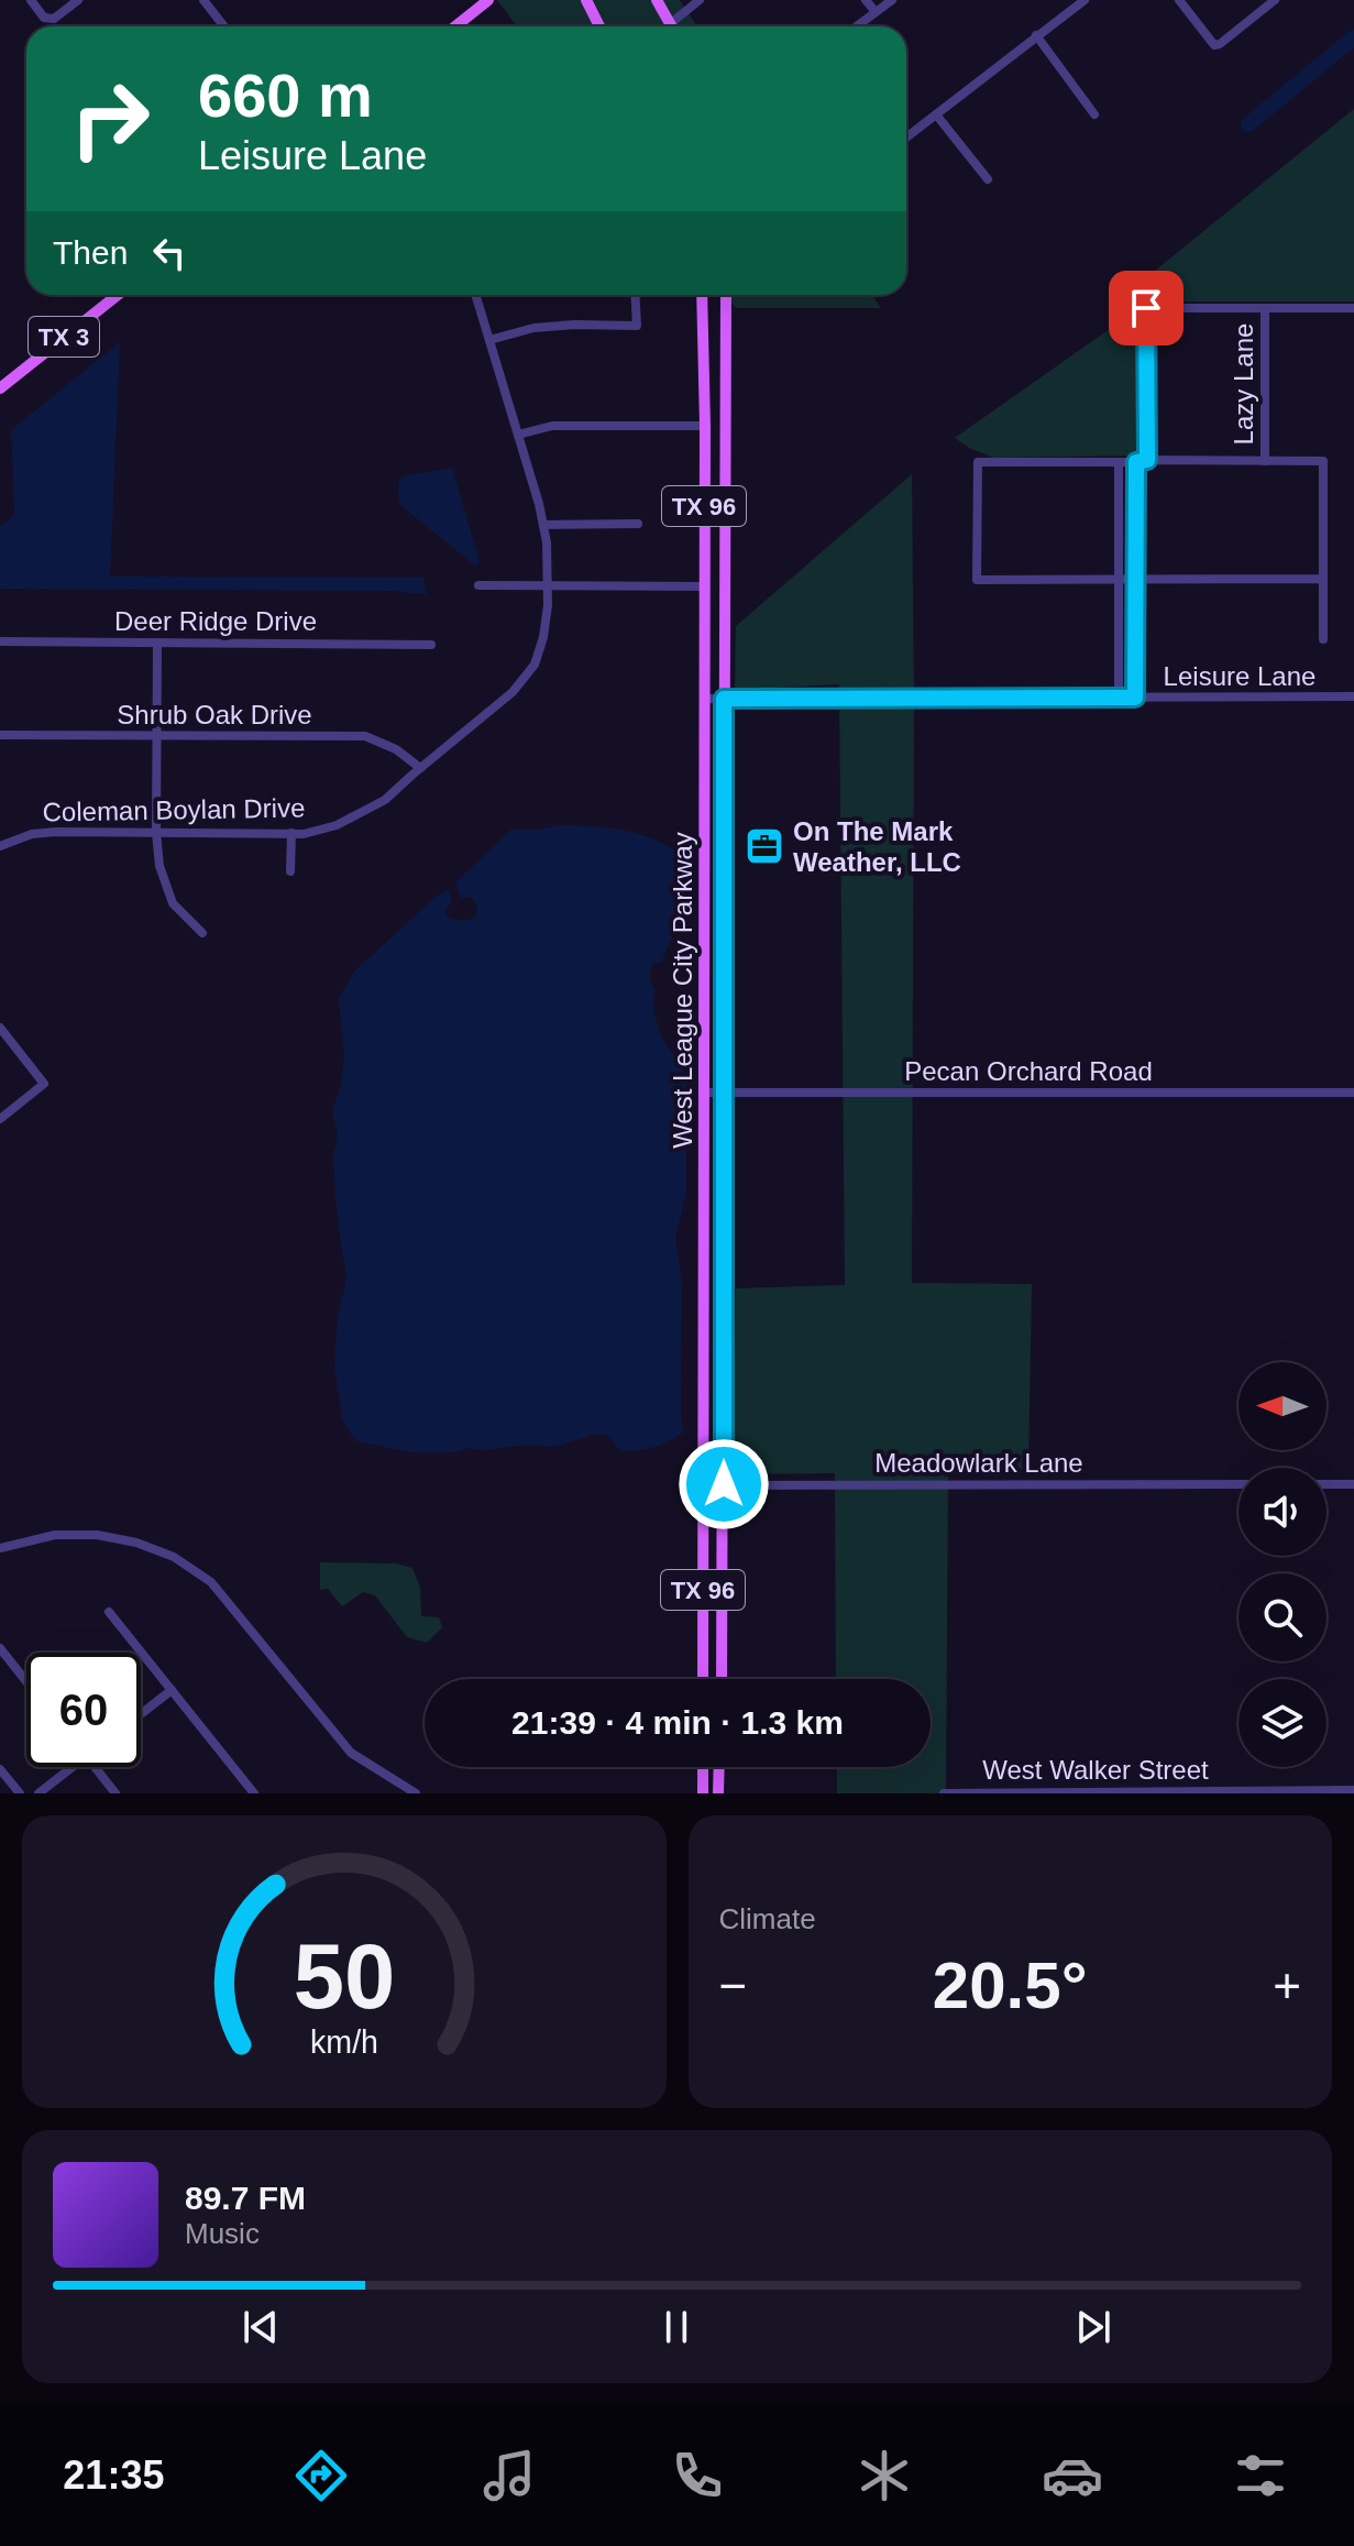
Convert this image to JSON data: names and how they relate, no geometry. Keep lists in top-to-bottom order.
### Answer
{
  "streets": {
    "main road": ["TX 3", "TX 96", "West League City Parkway"],
    "street": [
      "Lazy Lane",
      "Deer Ridge Drive",
      "Leisure Lane",
      "Shrub Oak Drive",
      "Coleman Boylan Drive",
      "Pecan Orchard Road",
      "Meadowlark Lane",
      "West Walker Street"
    ]
  },
  "crossings": [
    ["Leisure Lane", "West League City Parkway"],
    ["Shrub Oak Drive", "Coleman Boylan Drive"],
    ["West League City Parkway", "Pecan Orchard Road"],
    ["West League City Parkway", "Meadowlark Lane"]
  ],
  "places": {
    "office": ["On The Mark Weather, LLC"]
  },
  "north": "left",
  "page": {
    "turn": ["660 m", "Leisure Lane"],
    "then": "Then",
    "limit": "60",
    "trip": "21:39 · 4 min · 1.3 km",
    "tile": "Climate",
    "heat": ["−", "20.5°", "+"],
    "song": ["89.7 FM", "Music"],
    "tabs": "21:35",
    "gauge": ["50", "km/h"]
  }
}
